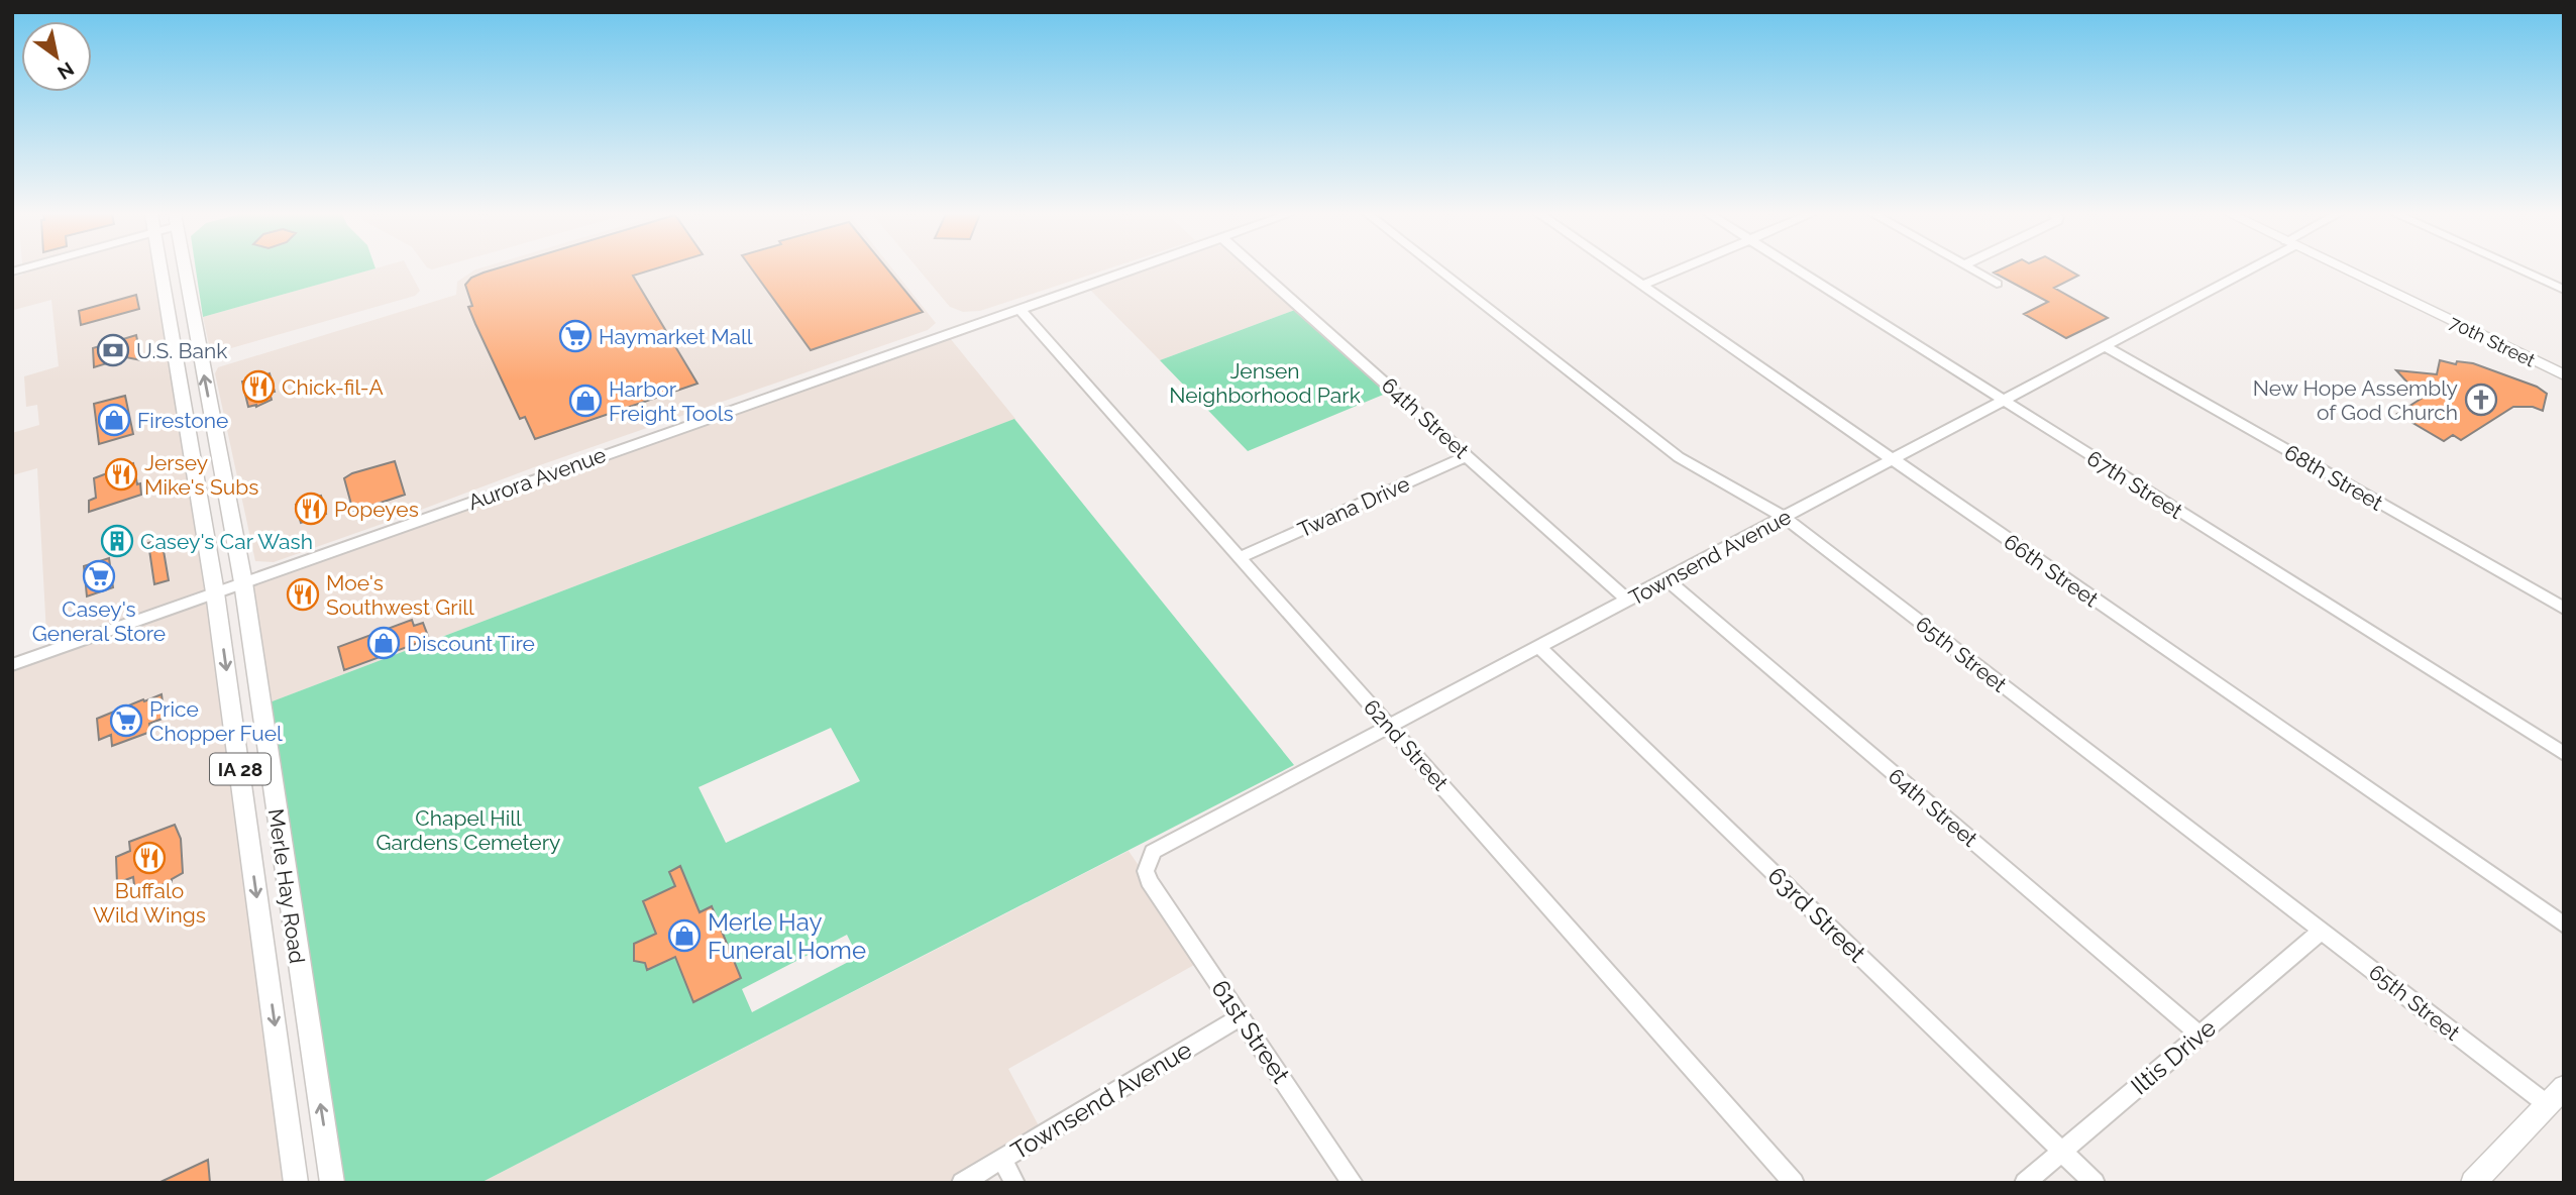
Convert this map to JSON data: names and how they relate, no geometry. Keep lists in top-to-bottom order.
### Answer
{
  "streets": {
    "main road": ["70th Street", "IA 28", "Merle Hay Road"],
    "street": [
      "64th Street",
      "68th Street",
      "Aurora Avenue",
      "67th Street",
      "Twana Drive",
      "Townsend Avenue",
      "66th Street",
      "65th Street",
      "62nd Street",
      "63rd Street",
      "61st Street",
      "Iltis Drive"
    ]
  },
  "crossings": [
    ["64th Street", "Twana Drive"],
    ["64th Street", "Townsend Avenue"],
    ["64th Street", "Iltis Drive"],
    ["68th Street", "Townsend Avenue"],
    ["Aurora Avenue", "62nd Street"],
    ["Aurora Avenue", "Merle Hay Road"],
    ["67th Street", "Townsend Avenue"],
    ["Twana Drive", "62nd Street"],
    ["Townsend Avenue", "66th Street"],
    ["Townsend Avenue", "65th Street"],
    ["Townsend Avenue", "62nd Street"],
    ["Townsend Avenue", "63rd Street"],
    ["Townsend Avenue", "61st Street"],
    ["65th Street", "Iltis Drive"],
    ["63rd Street", "Iltis Drive"]
  ],
  "parks": ["Jensen Neighborhood Park", "Chapel Hill Gardens Cemetery"],
  "places": {
    "supermarket": ["Haymarket Mall", "Casey's General Store", "Price Chopper Fuel"],
    "bank": ["U.S. Bank"],
    "restaurant": [
      "Chick-fil-A",
      "Jersey Mike's Subs",
      "Popeyes",
      "Moe's Southwest Grill",
      "Buffalo Wild Wings"
    ],
    "church": ["New Hope Assembly of God Church"],
    "shop": [
      "Harbor Freight Tools",
      "Firestone",
      "Discount Tire",
      "Merle Hay Funeral Home"
    ],
    "building": ["Casey's Car Wash"]
  },
  "north": "bottom right"
}
